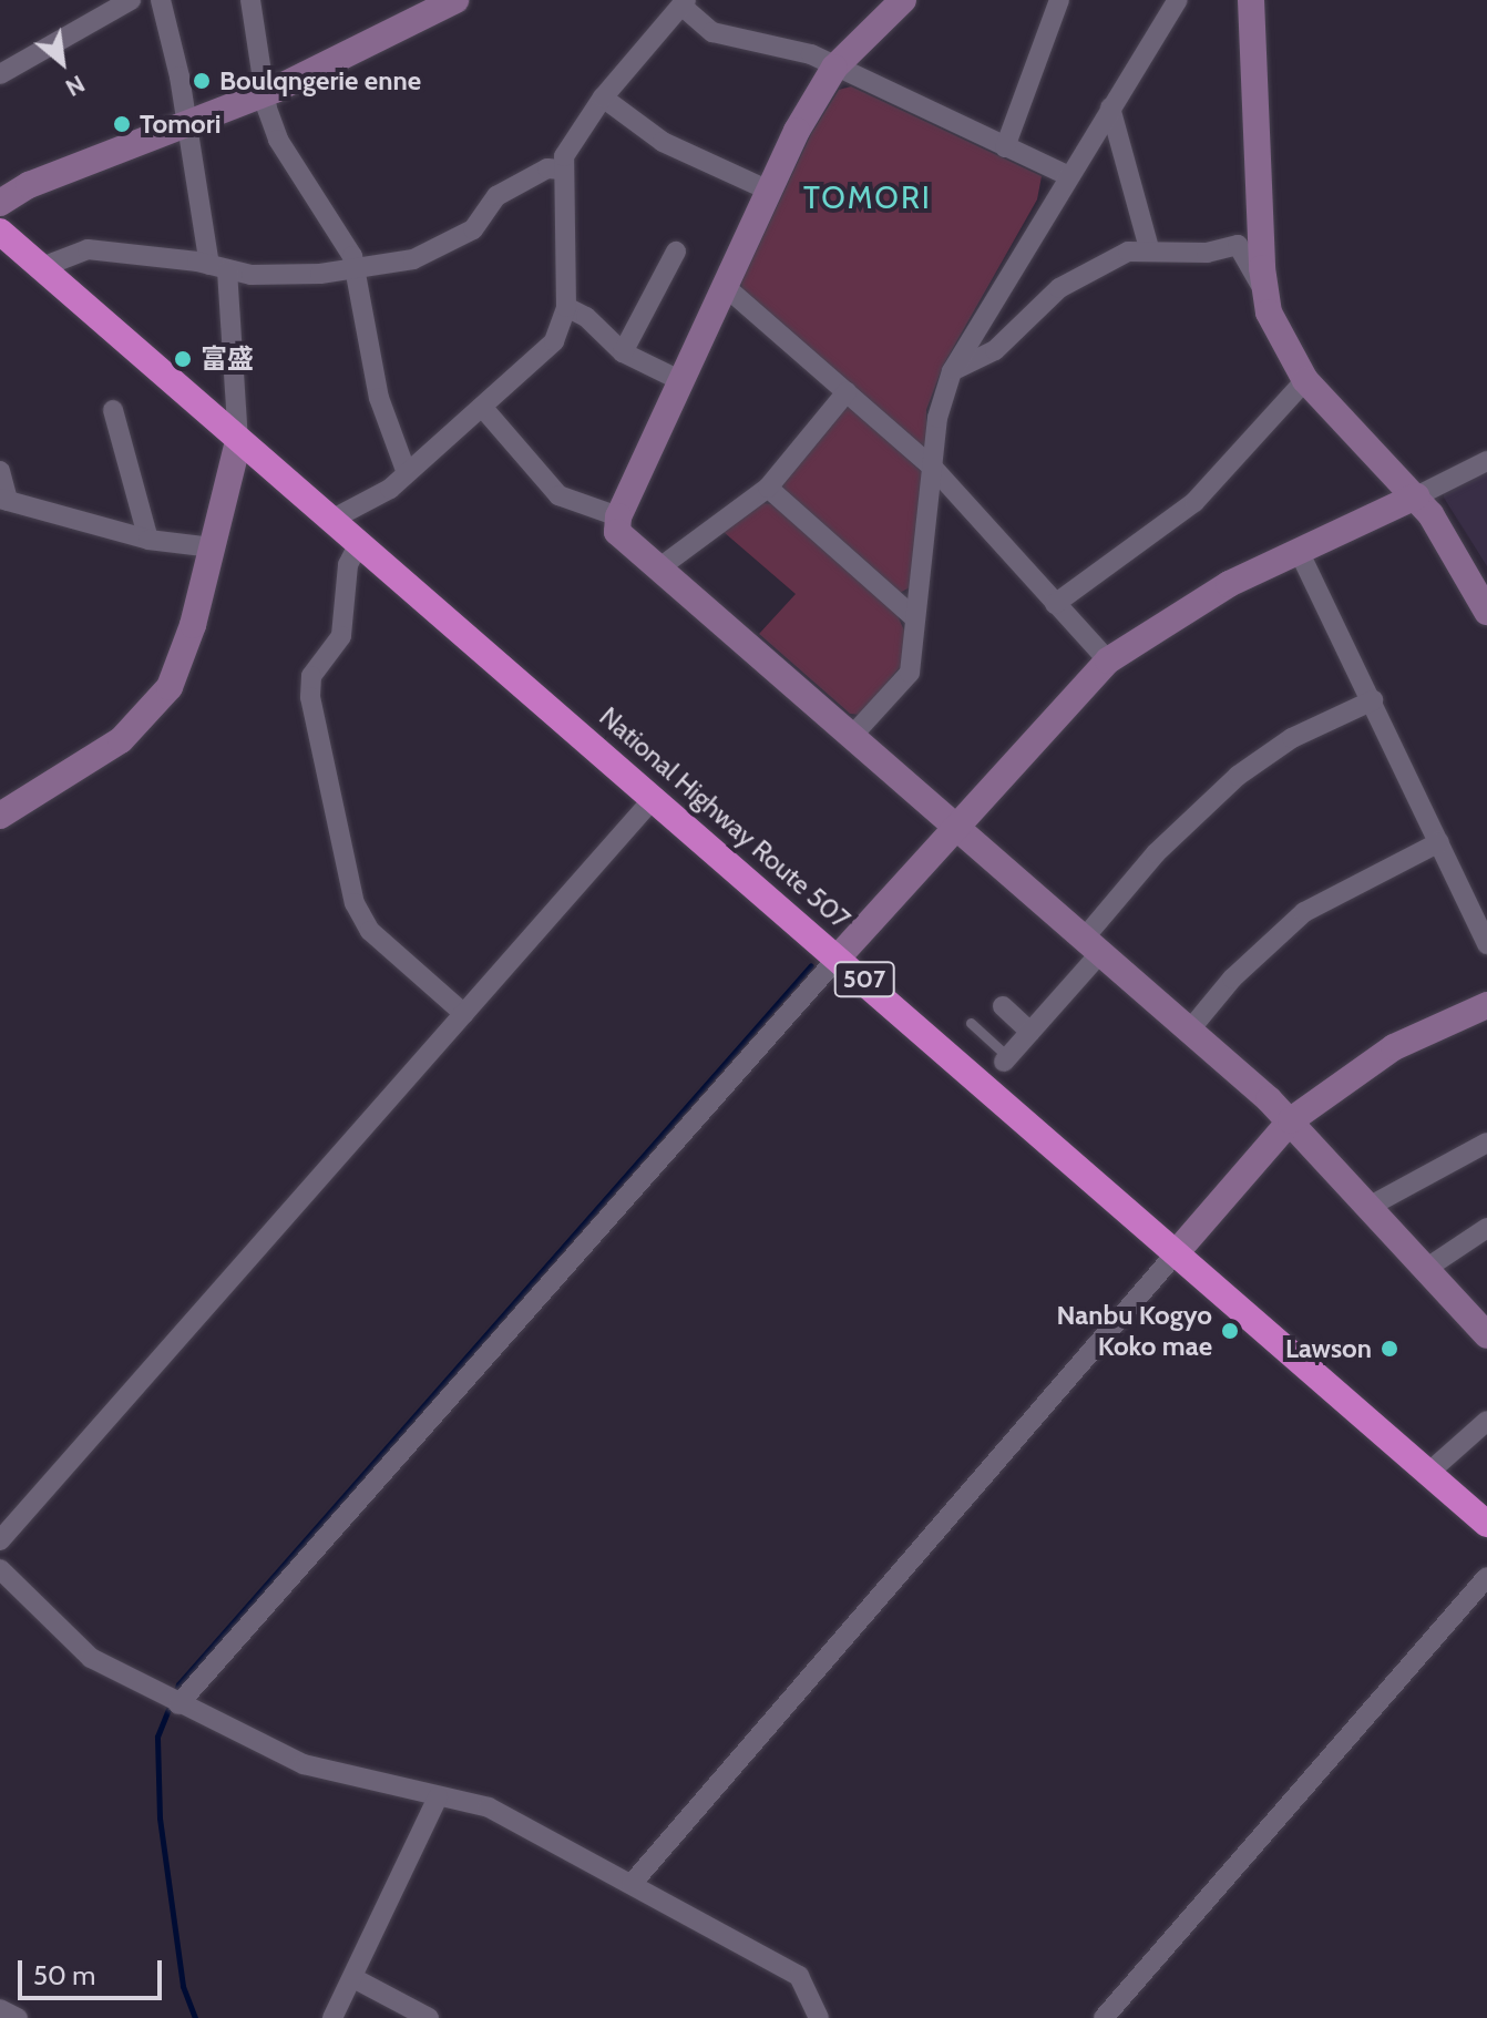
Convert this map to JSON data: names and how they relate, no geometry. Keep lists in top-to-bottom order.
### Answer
{
  "streets": {
    "highway": ["National Highway Route 507", "507"]
  },
  "districts": ["TOMORI"],
  "places": [
    "Boulqngerie enne",
    "Tomori",
    "富盛",
    "Nanbu Kogyo Koko mae",
    "Lawson"
  ],
  "scale_bar": "50 m",
  "north": "bottom right"
}
